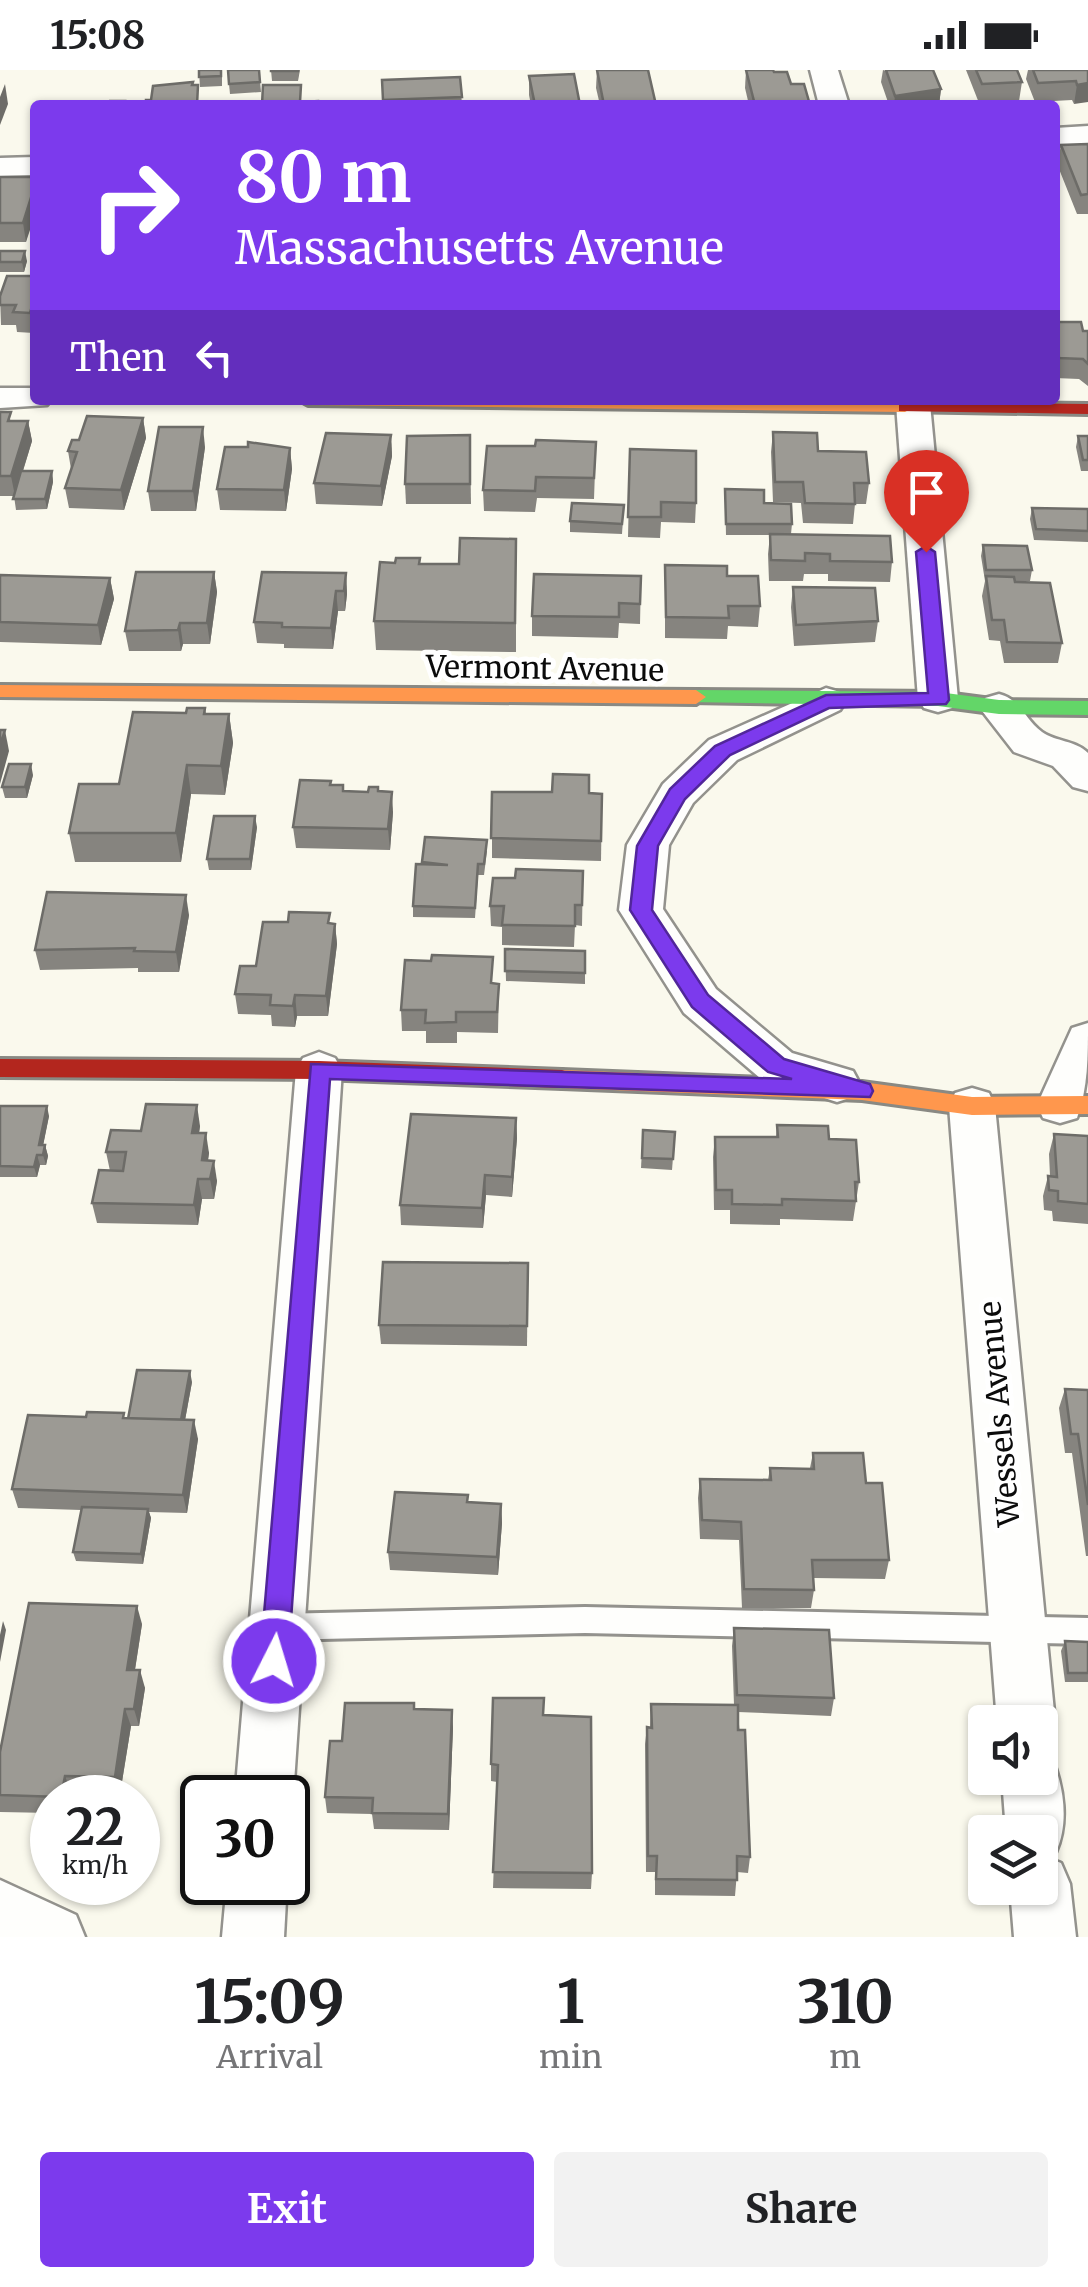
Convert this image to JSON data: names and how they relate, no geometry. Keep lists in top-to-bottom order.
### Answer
{
  "streets": {
    "street": ["Vermont Avenue", "Wessels Avenue"]
  },
  "page": {
    "status": "15:08",
    "turn": ["80 m", "Massachusetts Avenue"],
    "then": "Then",
    "speed": "22 km/h",
    "limit": "30",
    "eta": [
      "15:09",
      "Arrival",
      "1",
      "min",
      "310",
      "m"
    ],
    "buttons": ["Exit", "Share"]
  }
}
